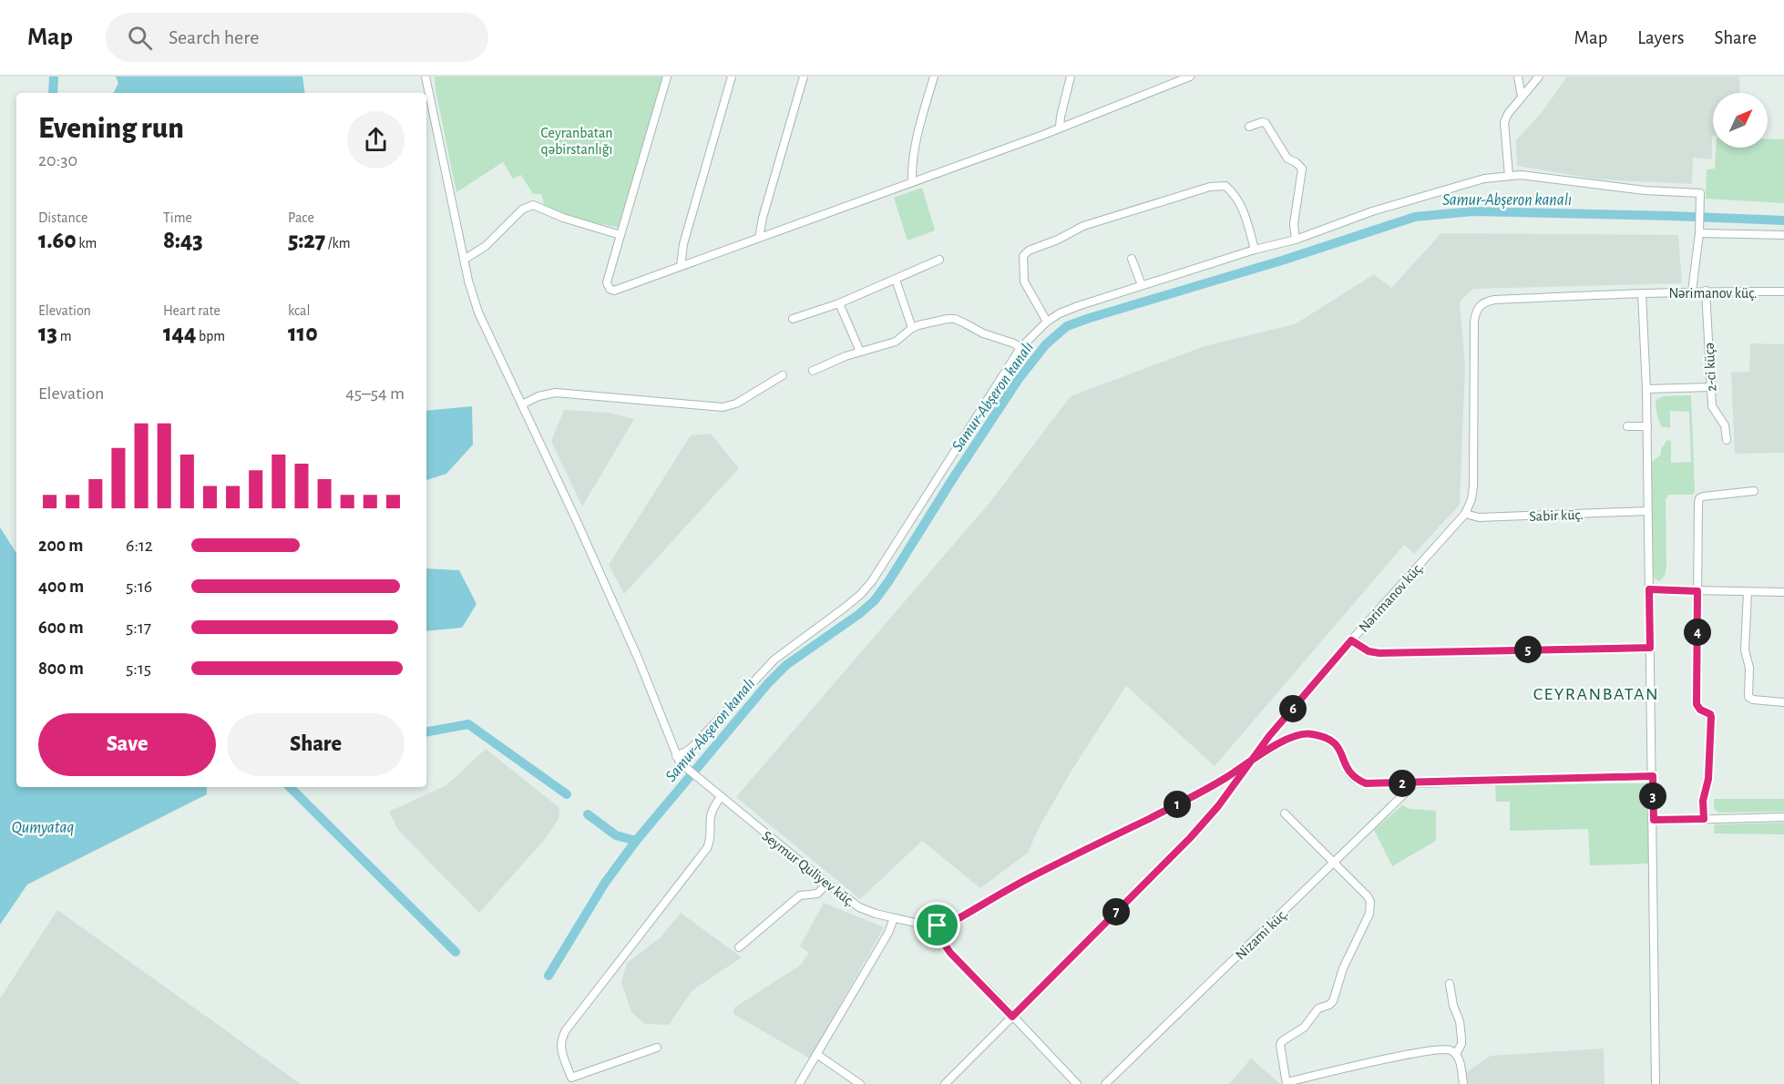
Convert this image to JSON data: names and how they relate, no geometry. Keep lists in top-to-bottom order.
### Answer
{
  "streets": {
    "street": [
      "Nərimanov küç.",
      "2-ci küçə",
      "Sabir küç.",
      "Seymur Quliyev küç.",
      "Nizami küç."
    ]
  },
  "crossings": [
    ["Nərimanov küç.", "2-ci küçə"],
    ["Nərimanov küç.", "Sabir küç."]
  ],
  "districts": ["CEYRANBATAN"],
  "water": ["Samur-Abşeron kanalı", "Qumyataq"],
  "parks": ["Ceyranbatan qəbirstanlığı"],
  "north": "top right",
  "page": {
    "header": "Map",
    "search": "Search here",
    "nav": ["Map", "Layers", "Share"],
    "heading": ["Evening run", "20:30"],
    "stats": [
      ["Distance", "1.60 km"],
      ["Time", "8:43"],
      ["Pace", "5:27 /km"],
      ["Elevation", "13 m"],
      ["Heart rate", "144 bpm"],
      ["kcal", "110"]
    ],
    "chart": ["Elevation", "45–54 m"],
    "list": [
      {
        "name": "200 m",
        "note": "6:12"
      },
      {
        "name": "400 m",
        "note": "5:16"
      },
      {
        "name": "600 m",
        "note": "5:17"
      },
      {
        "name": "800 m",
        "note": "5:15"
      }
    ],
    "pins": [
      "4",
      "5",
      "6",
      "2",
      "3",
      "1",
      "7"
    ],
    "buttons": ["Save", "Share"]
  }
}
